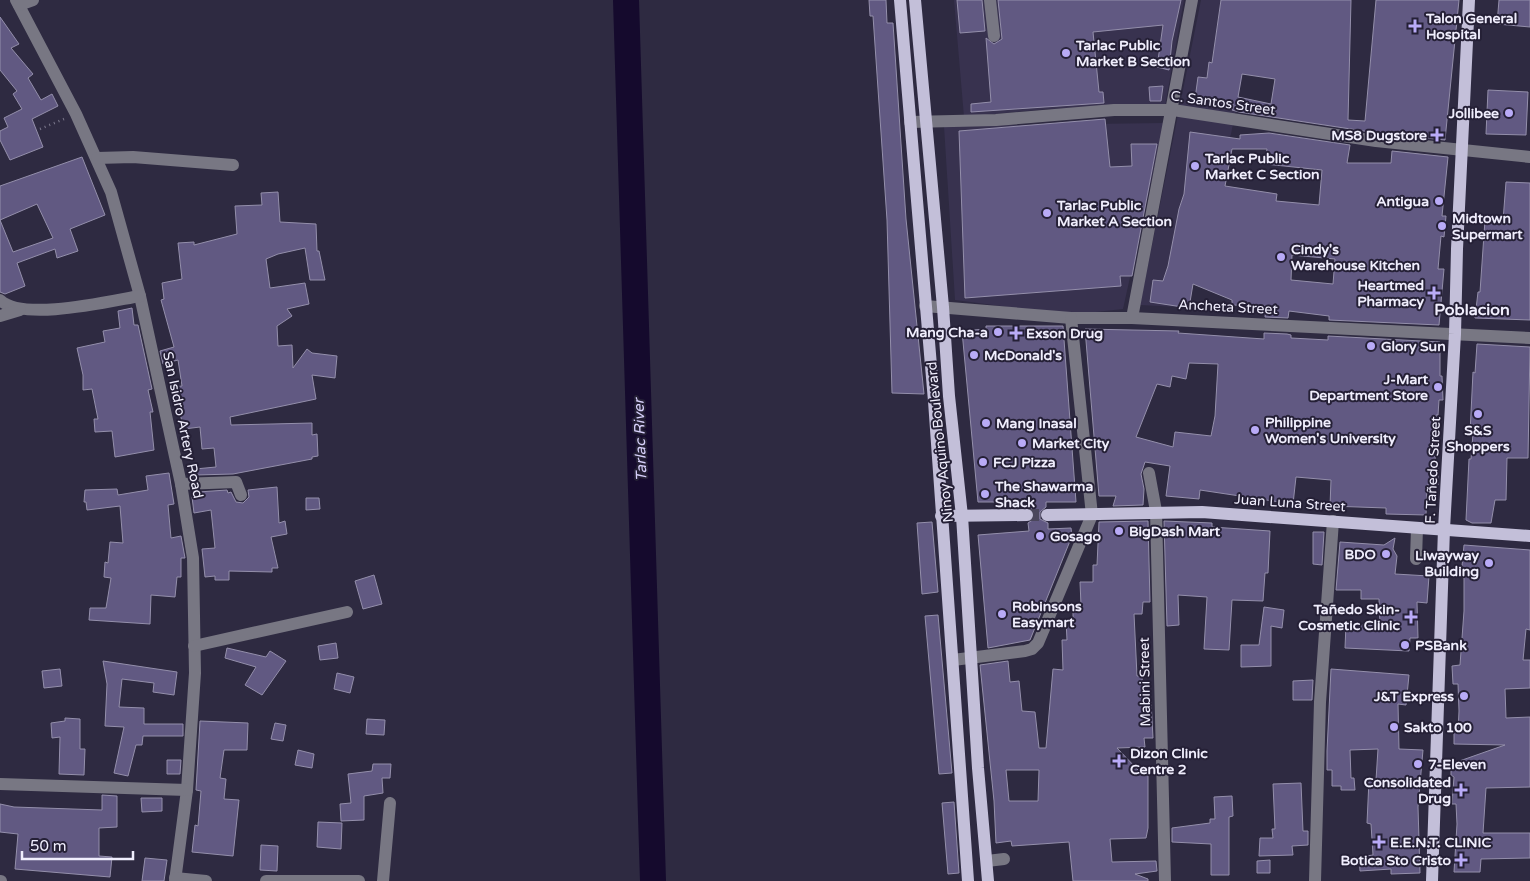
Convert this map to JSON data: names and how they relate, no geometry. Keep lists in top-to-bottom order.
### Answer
{
  "streets": {
    "main road": ["Ninoy Aquino Boulevard", "F. Tañedo Street", "Juan Luna Street"],
    "street": [
      "C. Santos Street",
      "Ancheta Street",
      "San Isidro Artery Road",
      "Mabini Street"
    ]
  },
  "crossings": [
    ["C. Santos Street", "Ninoy Aquino Boulevard"],
    ["C. Santos Street", "F. Tañedo Street"],
    ["Ancheta Street", "Ninoy Aquino Boulevard"],
    ["Ancheta Street", "F. Tañedo Street"],
    ["F. Tañedo Street", "Juan Luna Street"],
    ["Juan Luna Street", "Mabini Street"]
  ],
  "districts": ["Poblacion"],
  "water": ["Tarlac River"],
  "places": {
    "health": [
      "Talon General Hospital",
      "MS8 Dugstore",
      "Heartmed Pharmacy",
      "Exson Drug",
      "Tañedo Skin- Cosmetic Clinic",
      "Dizon Clinic Centre 2",
      "Consolidated Drug",
      "E.E.N.T. CLINIC",
      "Botica Sto Cristo"
    ],
    "other": [
      "Tarlac Public Market B Section",
      "Jollibee",
      "Tarlac Public Market C Section",
      "Antigua",
      "Tarlac Public Market A Section",
      "Midtown Supermart",
      "Cindy's Warehouse Kitchen",
      "Mang Cha-a",
      "Glory Sun",
      "McDonald's",
      "J-Mart Department Store",
      "S&S Shoppers",
      "Mang Inasal",
      "Philippine Women's University",
      "Market City",
      "FCJ Pizza",
      "The Shawarma Shack",
      "BigDash Mart",
      "Gosago",
      "BDO",
      "Liwayway Building",
      "Robinsons Easymart",
      "PSBank",
      "J&T Express",
      "Sakto 100",
      "7-Eleven"
    ]
  },
  "scale_bar": "50 m"
}
